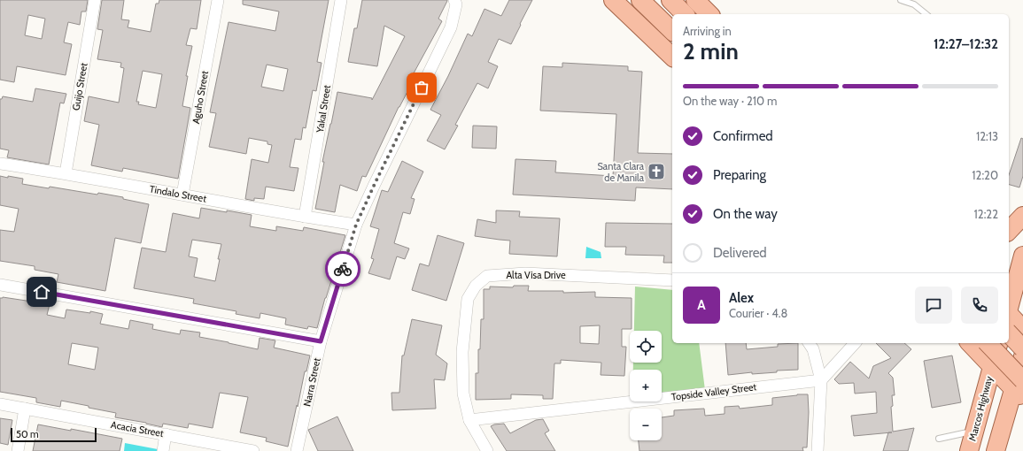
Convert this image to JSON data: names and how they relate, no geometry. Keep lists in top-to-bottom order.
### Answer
{
  "streets": {
    "main road": ["Marcos Highway"],
    "street": [
      "Guijo Street",
      "Aguho Street",
      "Yakal Street",
      "Tindalo Street",
      "Alta Visa Drive",
      "Narra Street",
      "Topside Valley Street",
      "Acacia Street"
    ]
  },
  "crossings": [
    ["Guijo Street", "Tindalo Street"],
    ["Aguho Street", "Tindalo Street"],
    ["Yakal Street", "Tindalo Street"],
    ["Tindalo Street", "Narra Street"],
    ["Alta Visa Drive", "Topside Valley Street"]
  ],
  "places": {
    "church": ["Santa Clara de Manila"]
  },
  "scale_bar": "50 m",
  "page": {
    "heading": ["2 min", "Arriving in", "12:27–12:32"],
    "panel": ["Alex", "Courier · 4.8"],
    "bar": "On the way · 210 m",
    "list": [
      ["Confirmed", "12:13"],
      ["Preparing", "12:20"],
      ["On the way", "12:22"],
      "Delivered"
    ],
    "round": "A",
    "map_buttons": ["+", "−"],
    "scale": "50 m"
  }
}
